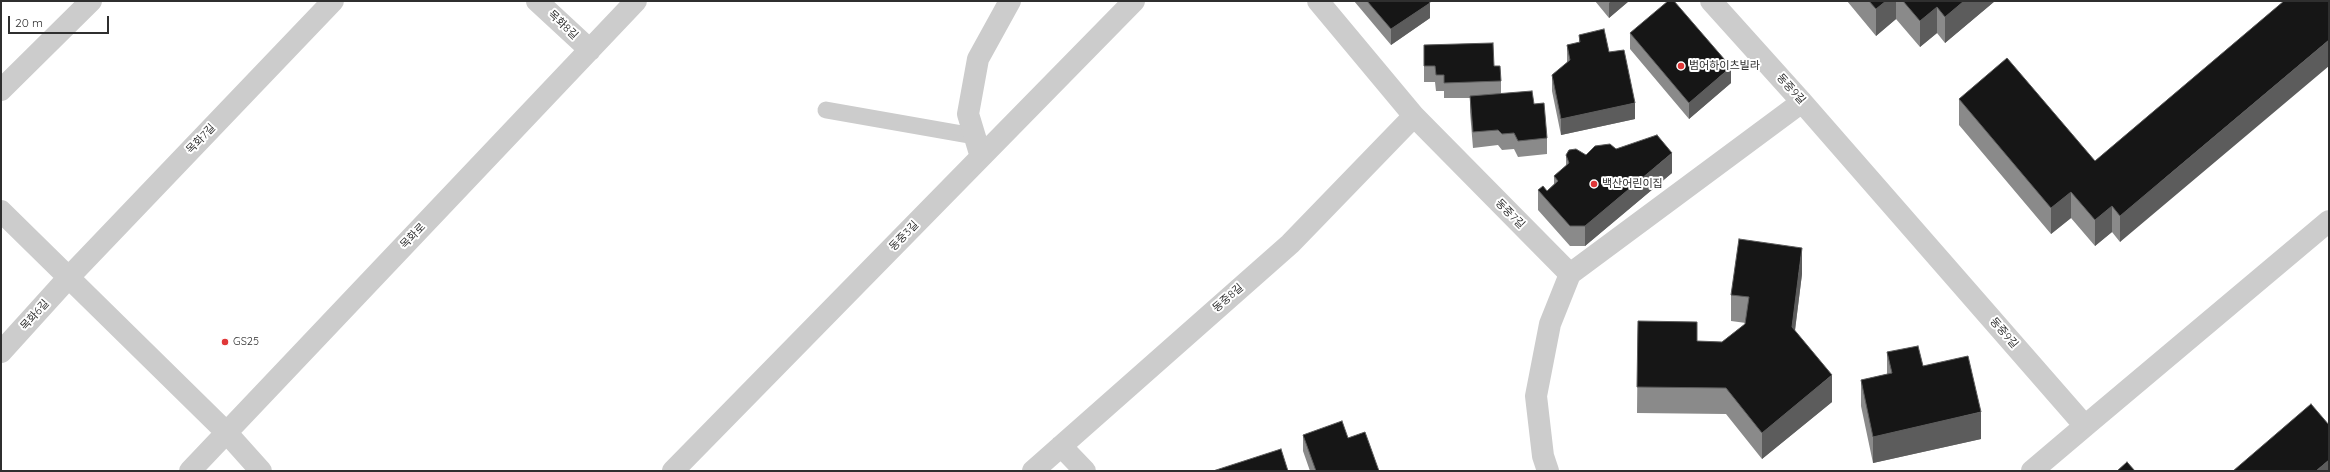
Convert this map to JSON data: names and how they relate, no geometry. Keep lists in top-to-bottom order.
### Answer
{
  "streets": {
    "street": [
      "목화8길",
      "동중9길",
      "목화7길",
      "동중7길",
      "목화로",
      "동중3길",
      "동중8길",
      "목화6길"
    ]
  },
  "crossings": [
    ["목화8길", "목화로"],
    ["목화7길", "목화6길"],
    ["동중7길", "동중8길"]
  ],
  "places": ["범어하이츠빌라", "백산어린이집", "GS25"],
  "scale_bar": "20 m"
}
